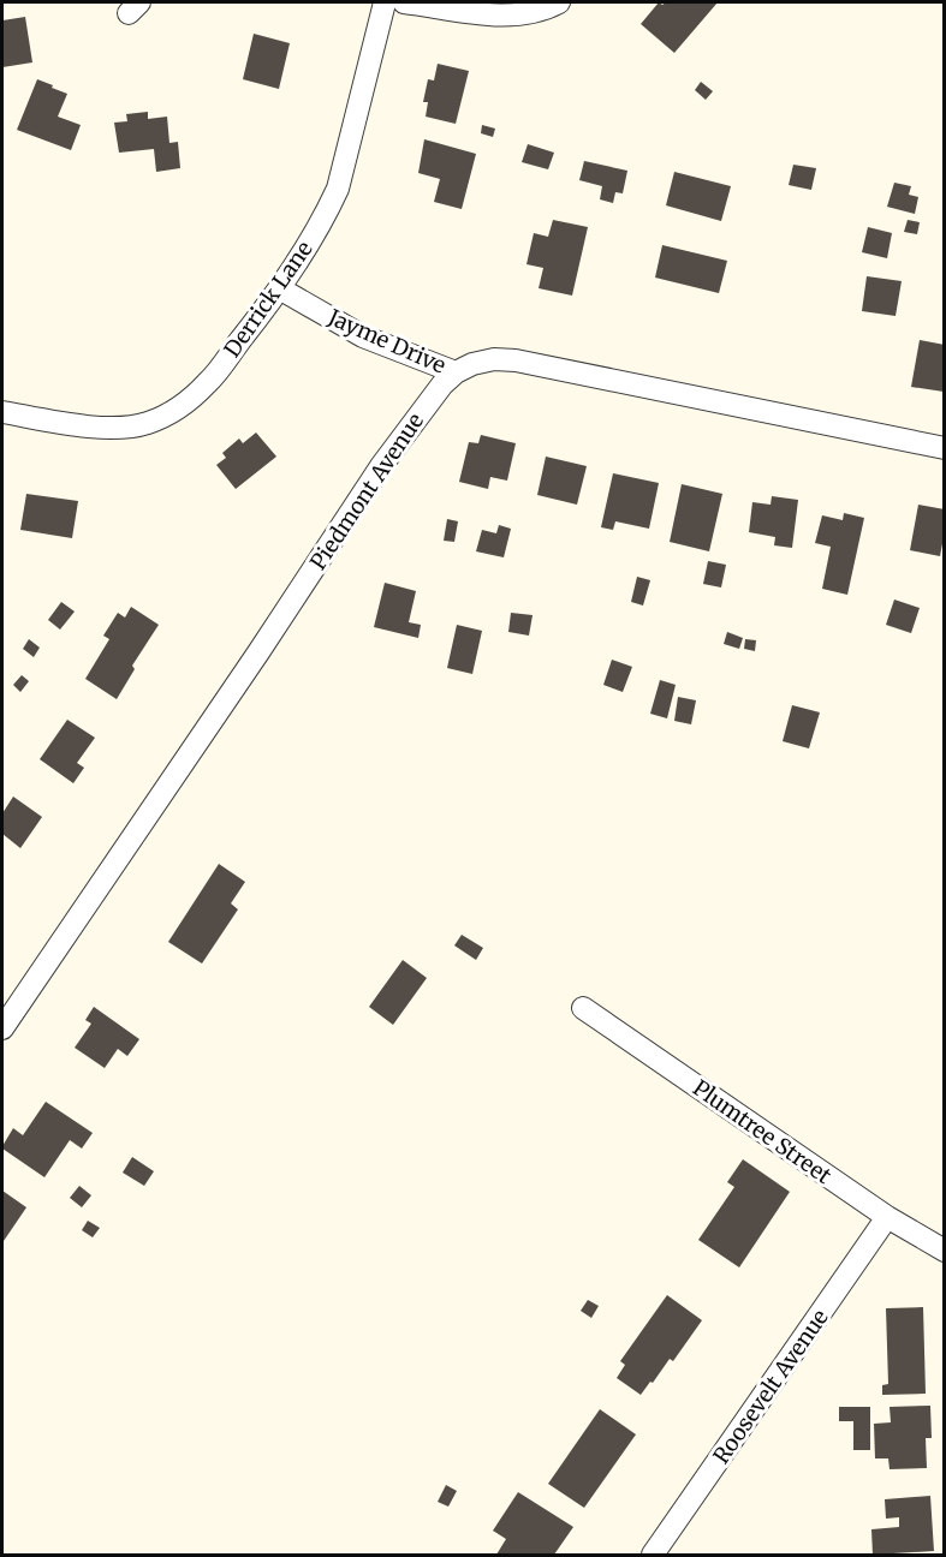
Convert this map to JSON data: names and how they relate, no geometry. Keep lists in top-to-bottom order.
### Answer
{
  "streets": {
    "street": [
      "Derrick Lane",
      "Jayme Drive",
      "Piedmont Avenue",
      "Plumtree Street",
      "Roosevelt Avenue"
    ]
  },
  "crossings": [
    ["Derrick Lane", "Jayme Drive"],
    ["Jayme Drive", "Piedmont Avenue"],
    ["Plumtree Street", "Roosevelt Avenue"]
  ]
}
